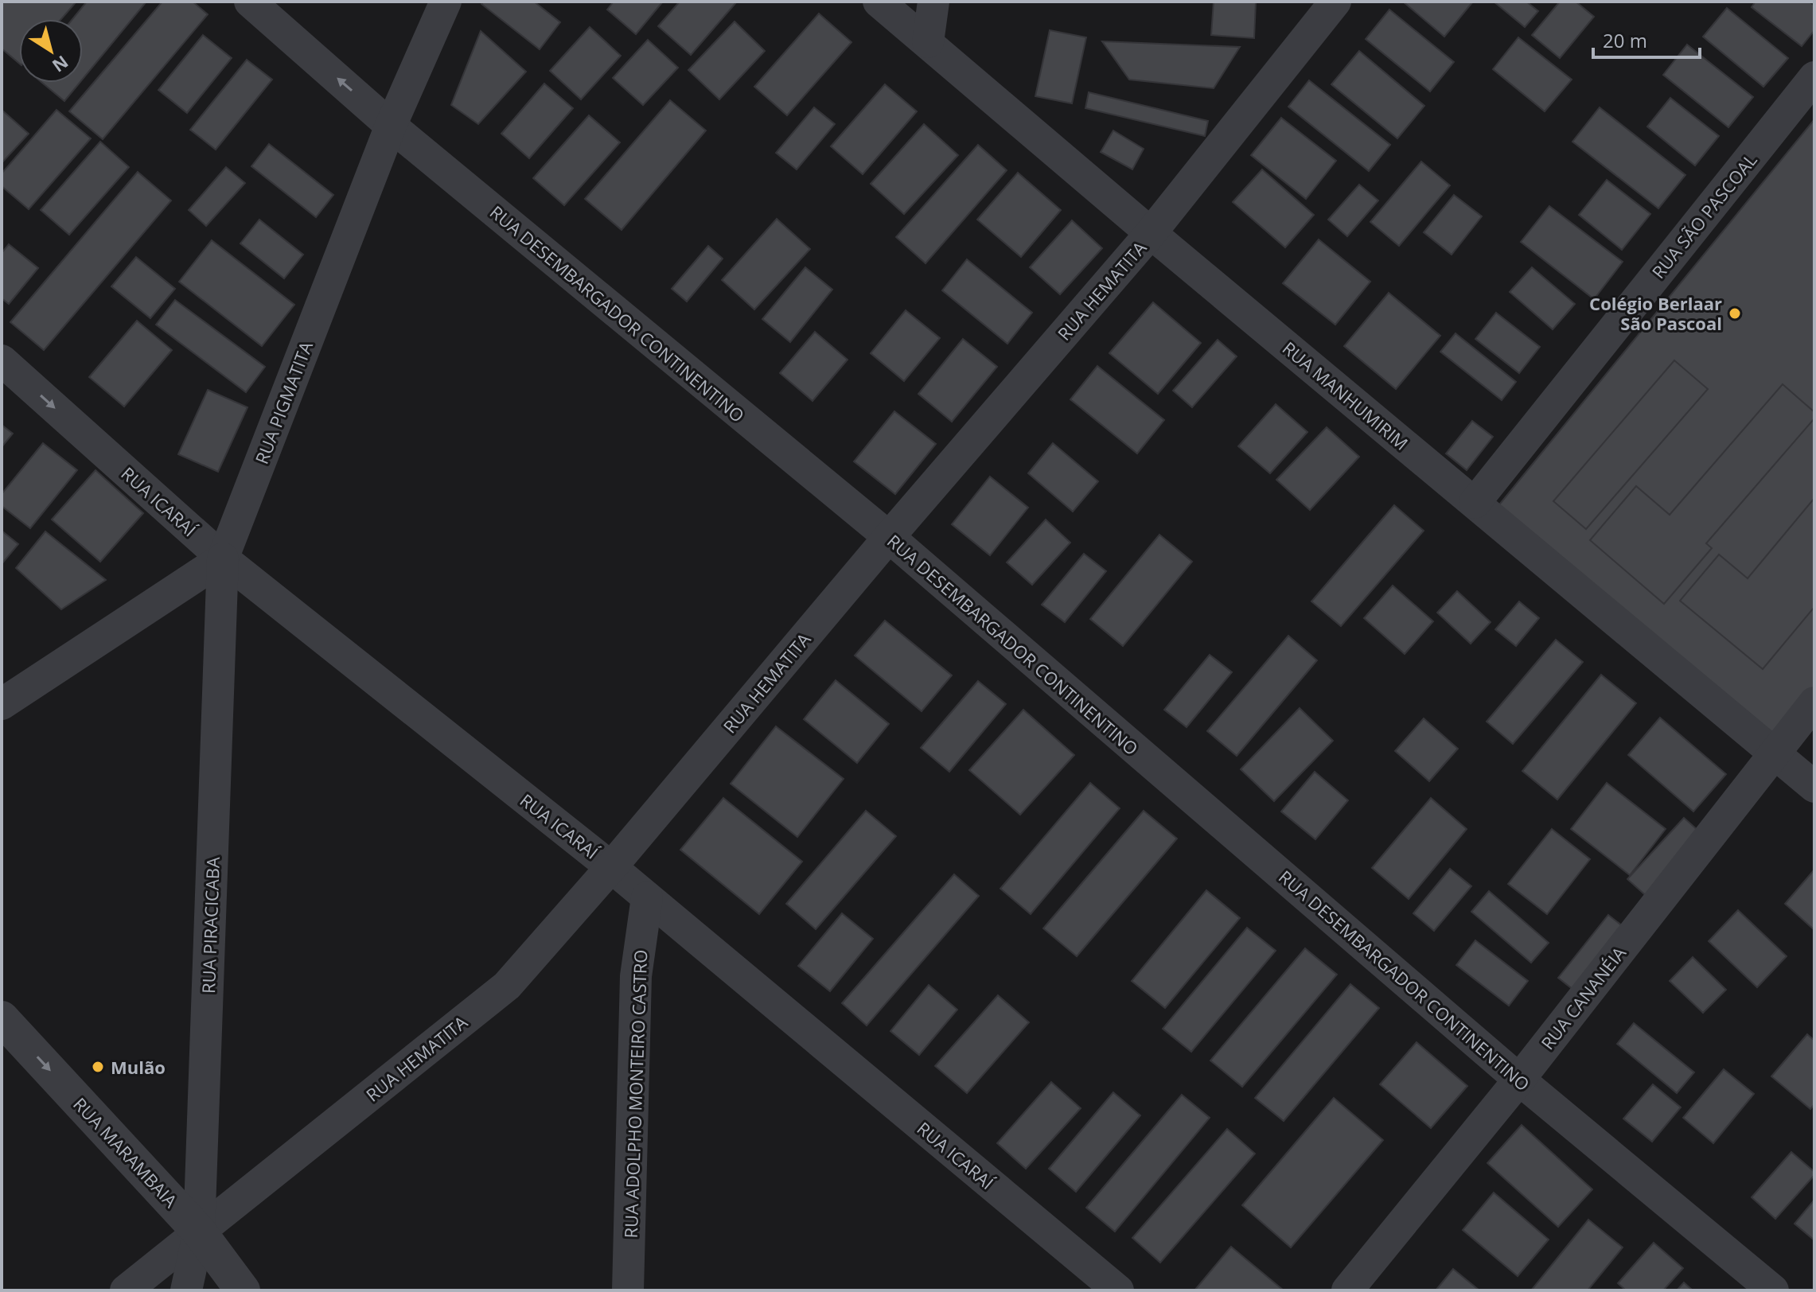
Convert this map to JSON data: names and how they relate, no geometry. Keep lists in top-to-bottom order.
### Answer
{
  "streets": {
    "street": [
      "RUA SÃO PASCOAL",
      "RUA HEMATITA",
      "RUA DESEMBARGADOR CONTINENTINO",
      "RUA MANHUMIRIM",
      "RUA PIGMATITA",
      "RUA ICARAÍ",
      "RUA PIRACICABA",
      "RUA CANANÉIA",
      "RUA ADOLPHO MONTEIRO CASTRO",
      "RUA MARAMBAIA"
    ]
  },
  "crossings": [
    ["RUA SÃO PASCOAL", "RUA MANHUMIRIM"],
    ["RUA HEMATITA", "RUA DESEMBARGADOR CONTINENTINO"],
    ["RUA HEMATITA", "RUA MANHUMIRIM"],
    ["RUA HEMATITA", "RUA ICARAÍ"],
    ["RUA HEMATITA", "RUA PIRACICABA"],
    ["RUA HEMATITA", "RUA MARAMBAIA"],
    ["RUA DESEMBARGADOR CONTINENTINO", "RUA PIGMATITA"],
    ["RUA DESEMBARGADOR CONTINENTINO", "RUA CANANÉIA"],
    ["RUA MANHUMIRIM", "RUA CANANÉIA"],
    ["RUA PIGMATITA", "RUA ICARAÍ"],
    ["RUA PIGMATITA", "RUA PIRACICABA"],
    ["RUA ICARAÍ", "RUA PIRACICABA"],
    ["RUA ICARAÍ", "RUA ADOLPHO MONTEIRO CASTRO"],
    ["RUA PIRACICABA", "RUA MARAMBAIA"]
  ],
  "one_way": ["RUA MARAMBAIA"],
  "places": ["Colégio Berlaar São Pascoal", "Mulão"],
  "scale_bar": "20 m",
  "north": "bottom right"
}
